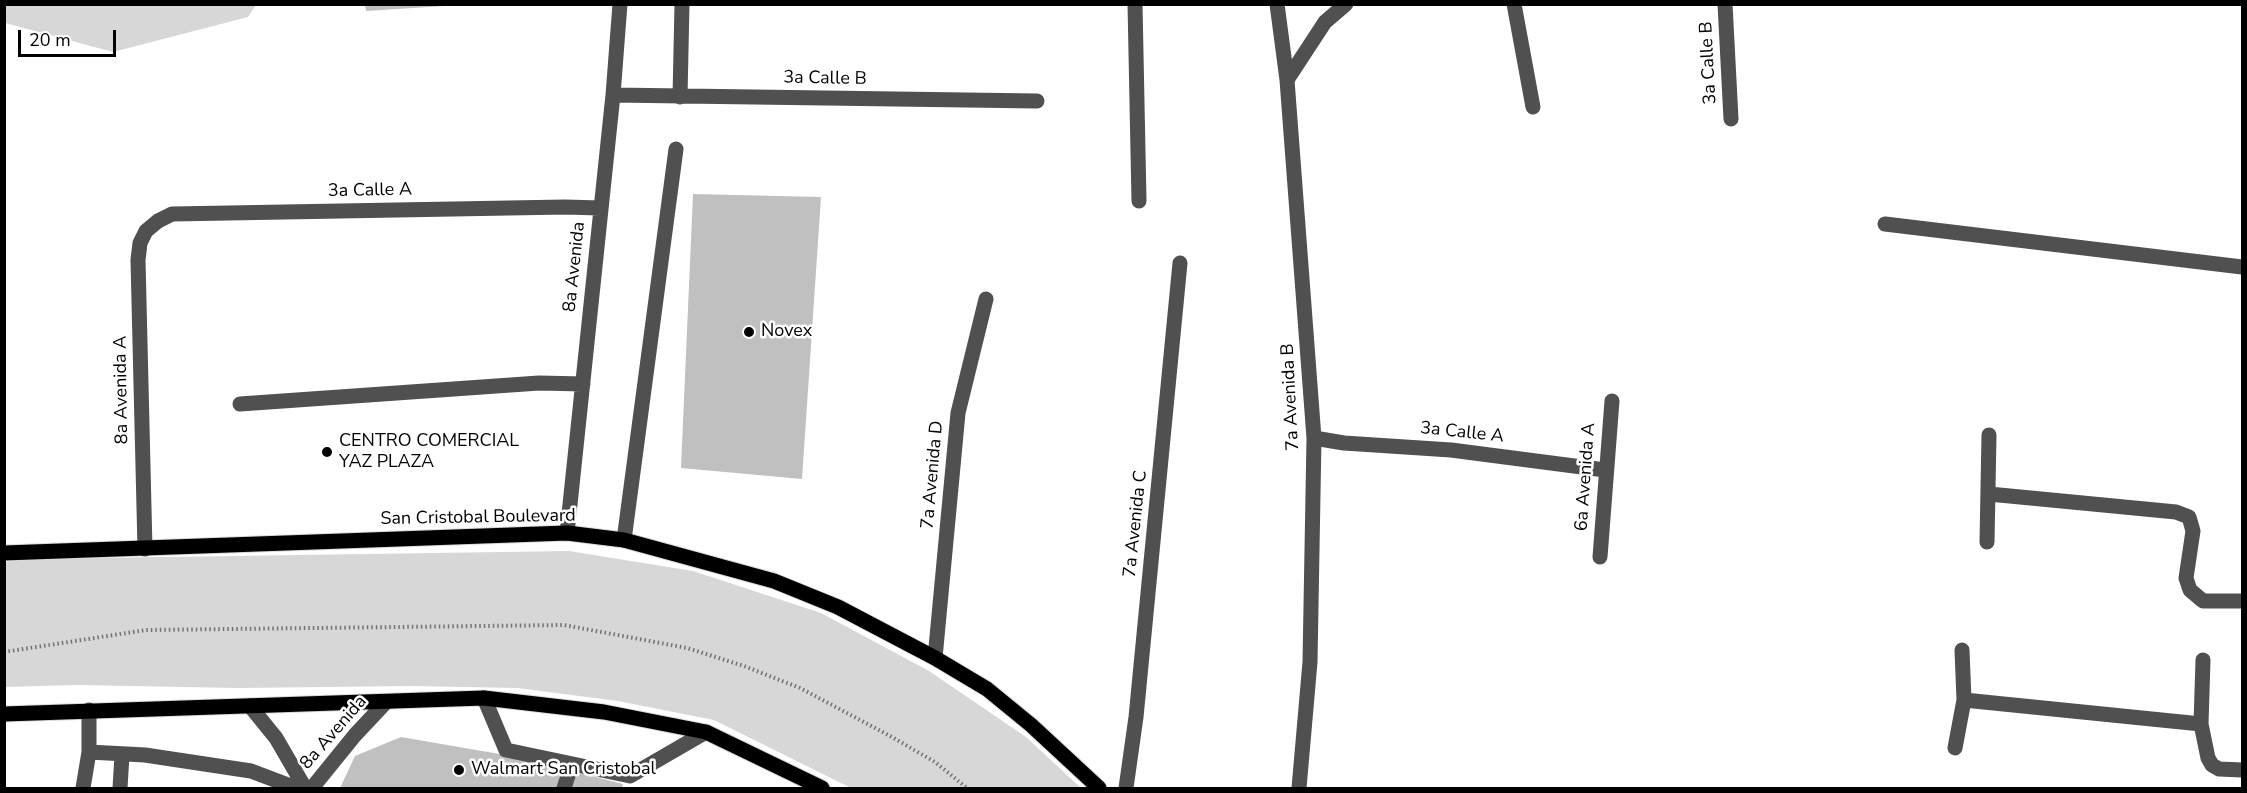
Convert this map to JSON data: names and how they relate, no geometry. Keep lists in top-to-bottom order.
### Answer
{
  "streets": {
    "main road": ["San Cristobal Boulevard"],
    "street": [
      "3a Calle B",
      "3a Calle A",
      "8a Avenida",
      "8a Avenida A",
      "7a Avenida B",
      "7a Avenida D",
      "6a Avenida A",
      "7a Avenida C"
    ]
  },
  "crossings": [
    ["3a Calle B", "8a Avenida"],
    ["3a Calle A", "8a Avenida"],
    ["3a Calle A", "8a Avenida A"],
    ["3a Calle A", "7a Avenida B"],
    ["3a Calle A", "6a Avenida A"],
    ["8a Avenida", "San Cristobal Boulevard"],
    ["8a Avenida A", "San Cristobal Boulevard"],
    ["7a Avenida D", "San Cristobal Boulevard"]
  ],
  "places": ["Novex", "CENTRO COMERCIAL YAZ PLAZA", "Walmart San Cristobal"],
  "scale_bar": "20 m"
}
